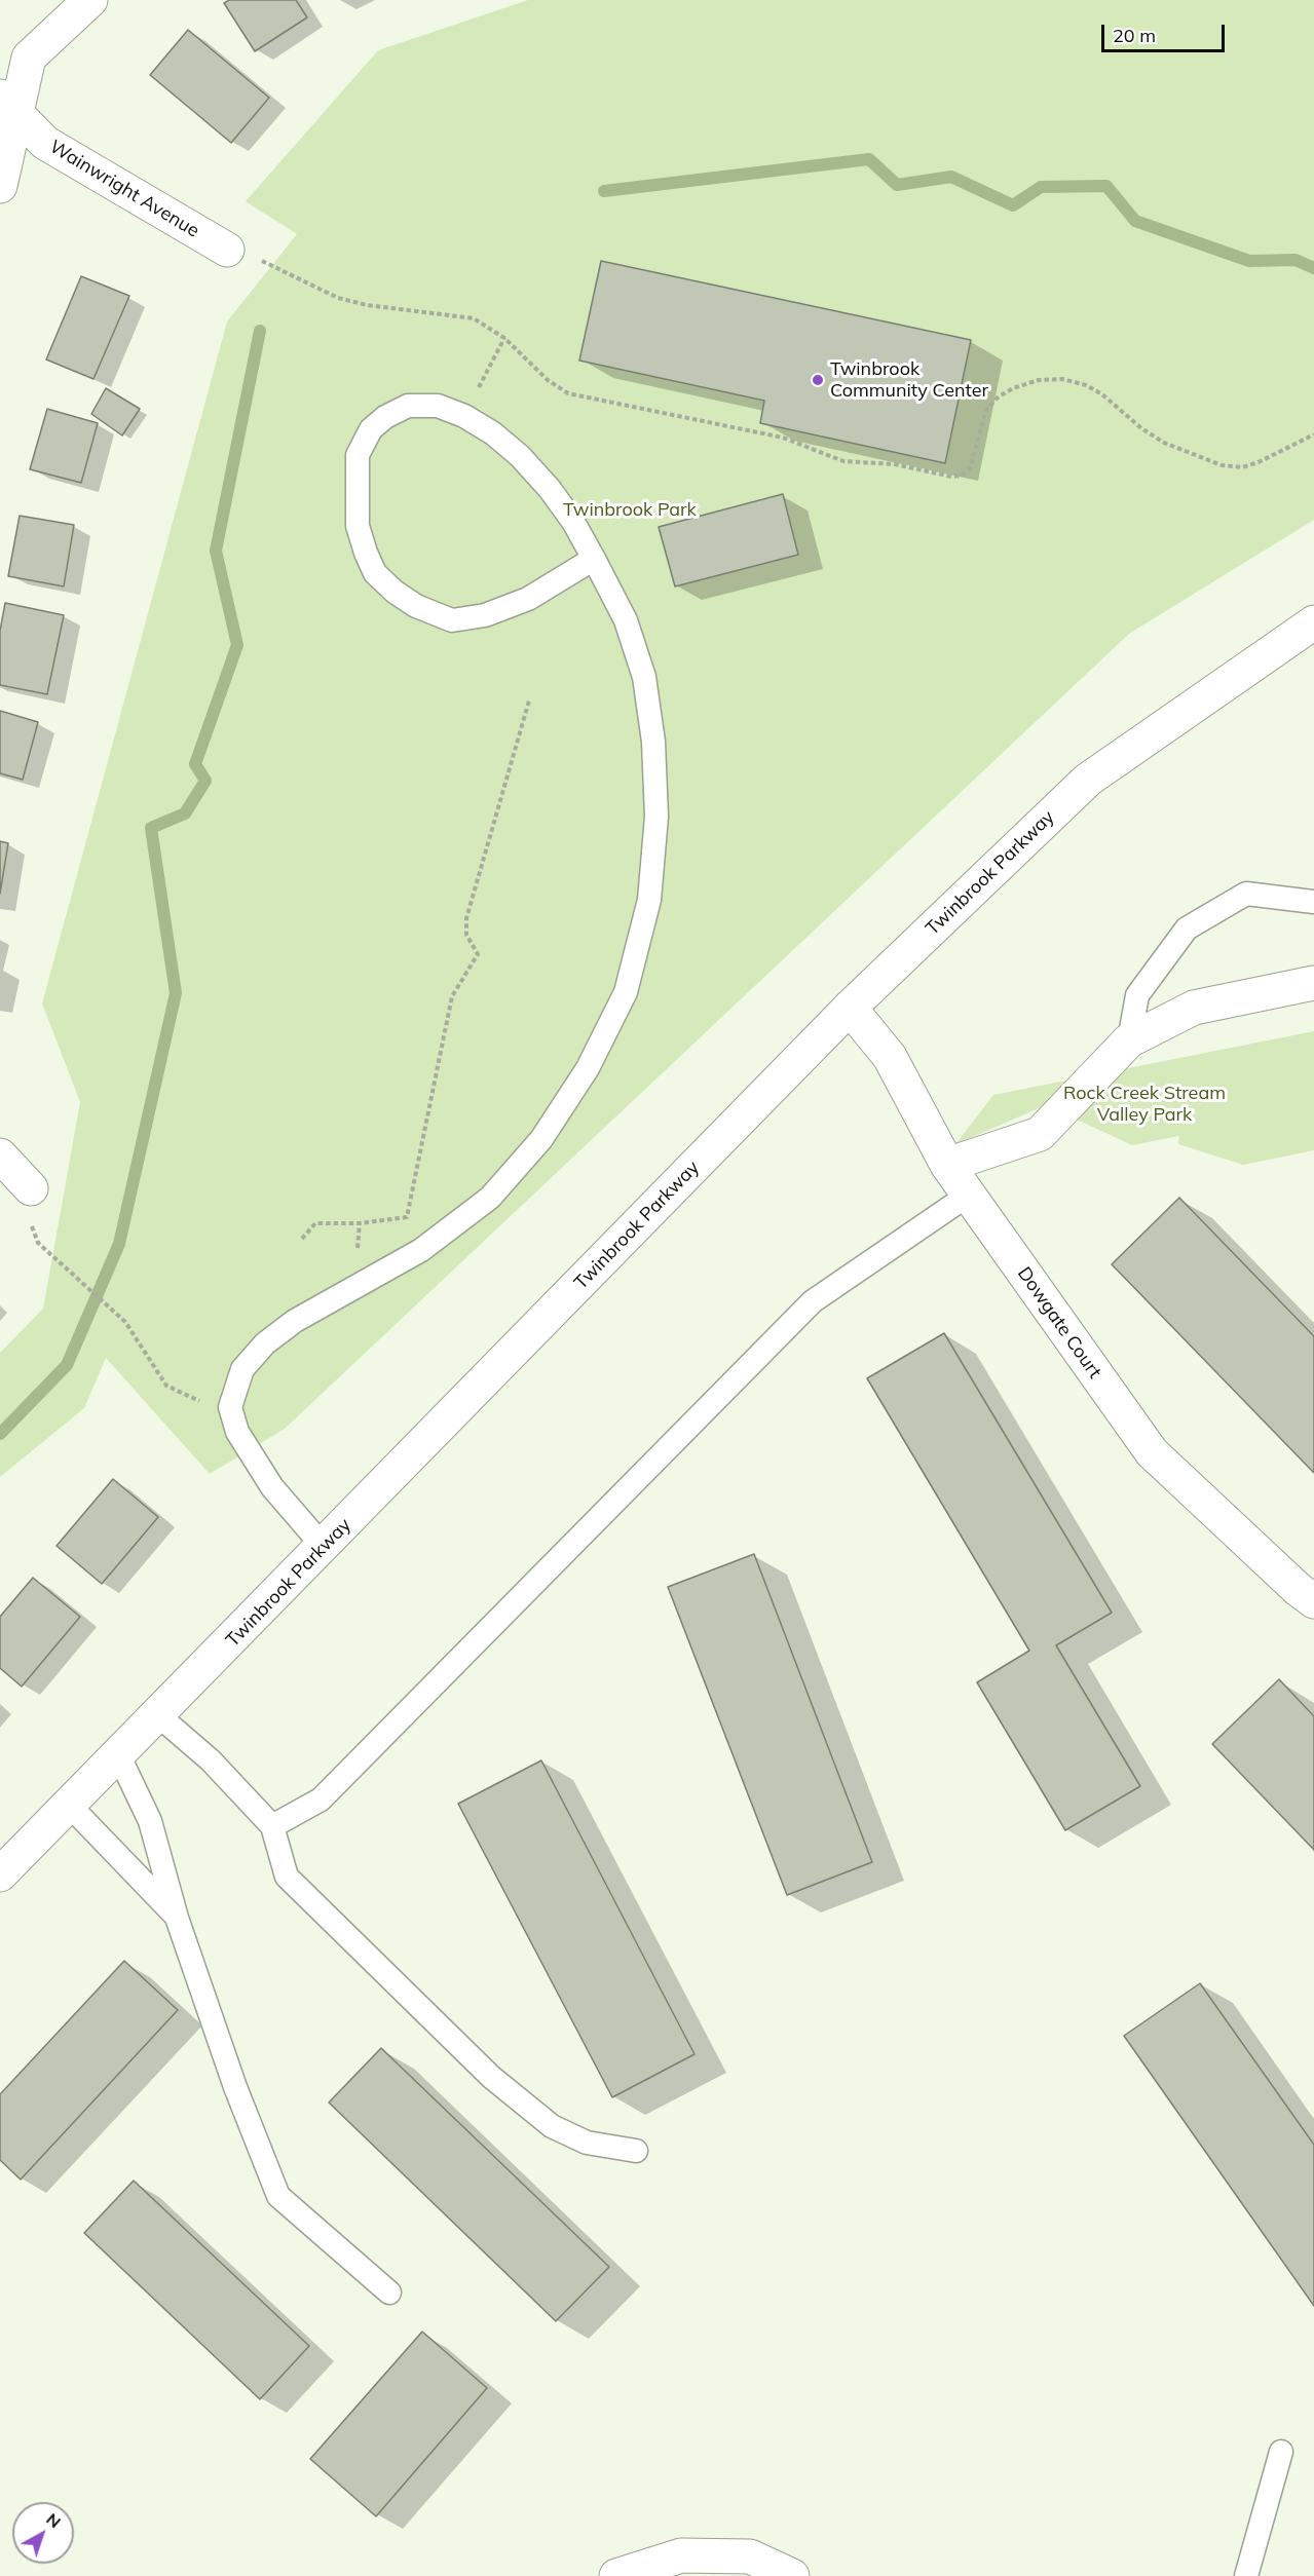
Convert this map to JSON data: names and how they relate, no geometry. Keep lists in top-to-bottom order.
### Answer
{
  "streets": {
    "street": ["Wainwright Avenue", "Twinbrook Parkway", "Dowgate Court"]
  },
  "crossings": [
    ["Twinbrook Parkway", "Dowgate Court"]
  ],
  "parks": ["Twinbrook Park", "Rock Creek Stream Valley Park"],
  "places": ["Twinbrook Community Center"],
  "scale_bar": "20 m",
  "north": "top right"
}
